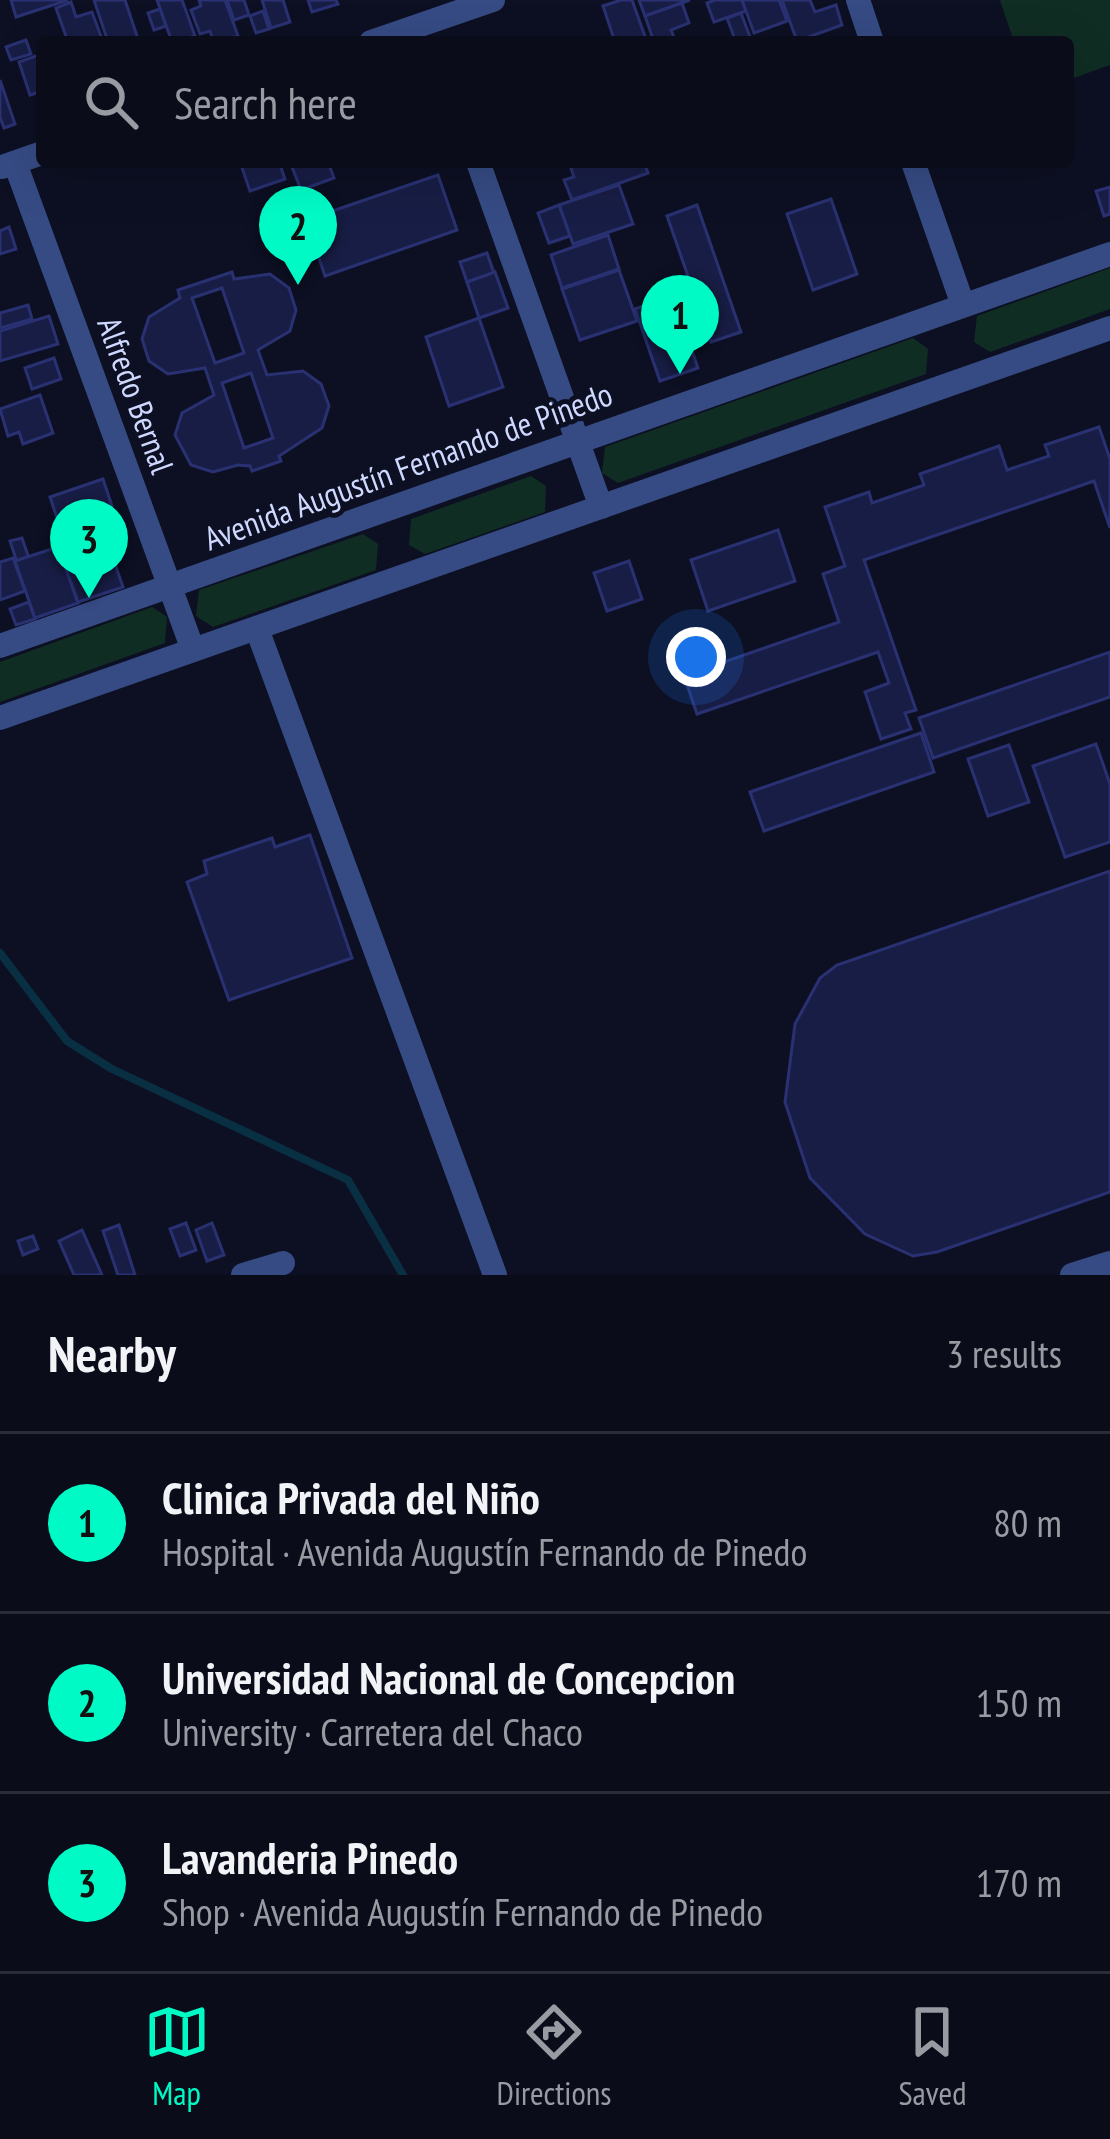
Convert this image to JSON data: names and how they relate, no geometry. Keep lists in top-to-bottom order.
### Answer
{
  "streets": {
    "street": ["Alfredo Bernal", "Avenida Augustín Fernando de Pinedo"]
  },
  "crossings": [
    ["Alfredo Bernal", "Avenida Augustín Fernando de Pinedo"]
  ],
  "page": {
    "search": "Search here",
    "pins": ["2", "1", "3"],
    "heading": ["Nearby", "3 results"],
    "list": [
      {
        "mark": "1",
        "name": "Clinica Privada del Niño",
        "note": "Hospital · Avenida Augustín Fernando de Pinedo",
        "value": "80 m"
      },
      {
        "mark": "2",
        "name": "Universidad Nacional de Concepcion",
        "note": "University · Carretera del Chaco",
        "value": "150 m"
      },
      {
        "mark": "3",
        "name": "Lavanderia Pinedo",
        "note": "Shop · Avenida Augustín Fernando de Pinedo",
        "value": "170 m"
      }
    ],
    "nav": ["Map", "Directions", "Saved"]
  }
}
